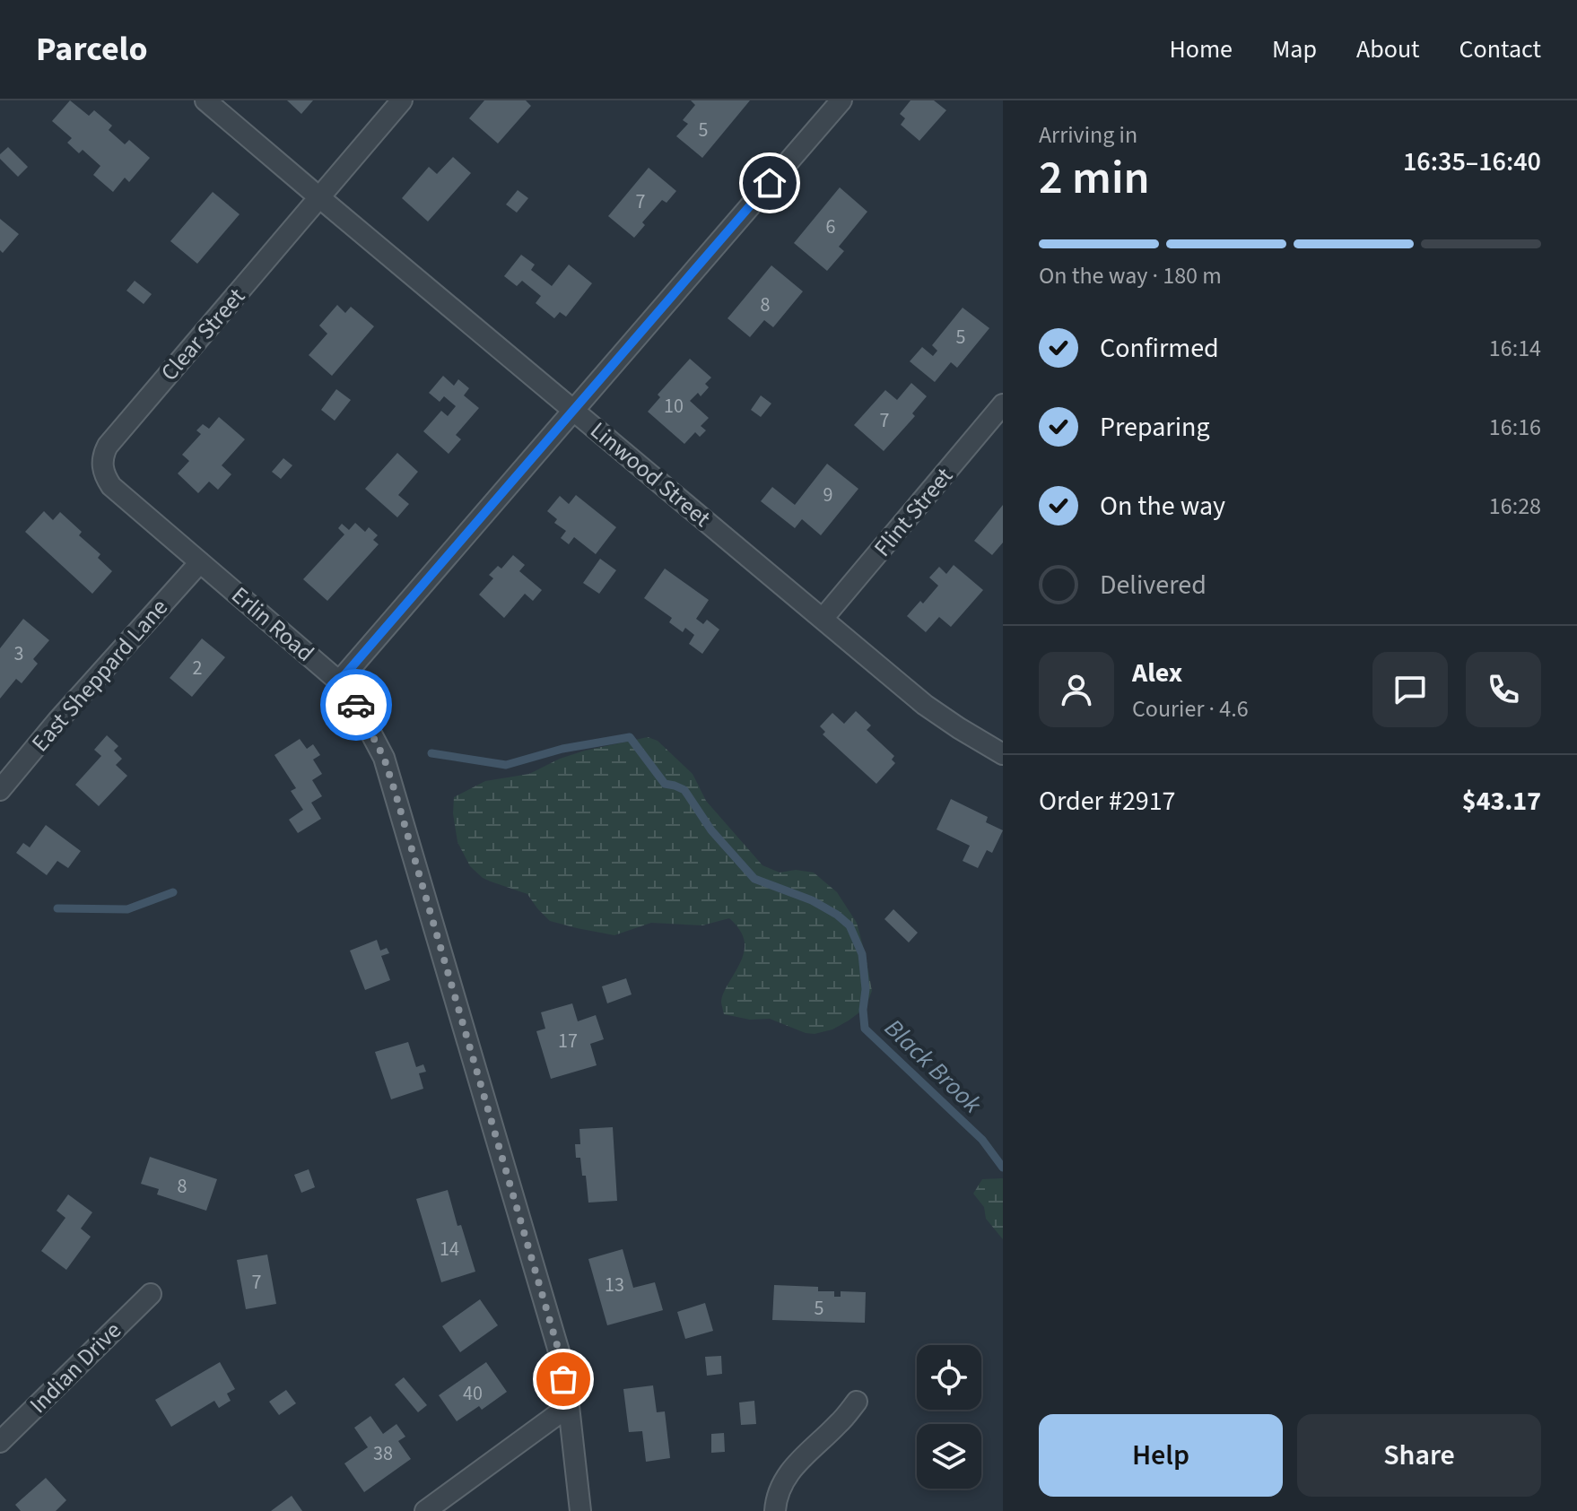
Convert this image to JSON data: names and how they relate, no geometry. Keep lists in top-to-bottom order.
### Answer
{
  "streets": {
    "street": [
      "Clear Street",
      "Linwood Street",
      "Flint Street",
      "Erlin Road",
      "East Sheppard Lane",
      "Indian Drive"
    ]
  },
  "crossings": [
    ["Clear Street", "Linwood Street"],
    ["Clear Street", "Erlin Road"],
    ["Clear Street", "East Sheppard Lane"],
    ["Linwood Street", "Flint Street"],
    ["Erlin Road", "East Sheppard Lane"]
  ],
  "water": ["Black Brook"],
  "house_numbers": [
    "5",
    "7",
    "6",
    "8",
    "5",
    "10",
    "7",
    "9",
    "3",
    "2",
    "17",
    "8",
    "14",
    "7",
    "13",
    "5",
    "40",
    "38"
  ],
  "page": {
    "header": "Parcelo",
    "nav": [
      "Home",
      "Map",
      "About",
      "Contact"
    ],
    "heading": ["2 min", "Arriving in", "16:35–16:40"],
    "panel": [
      "Alex",
      "Courier · 4.6",
      "Order #2917",
      "$43.17"
    ],
    "bar": "On the way · 180 m",
    "list": [
      ["Confirmed", "16:14"],
      ["Preparing", "16:16"],
      ["On the way", "16:28"],
      "Delivered"
    ],
    "buttons": ["Help", "Share"]
  }
}
